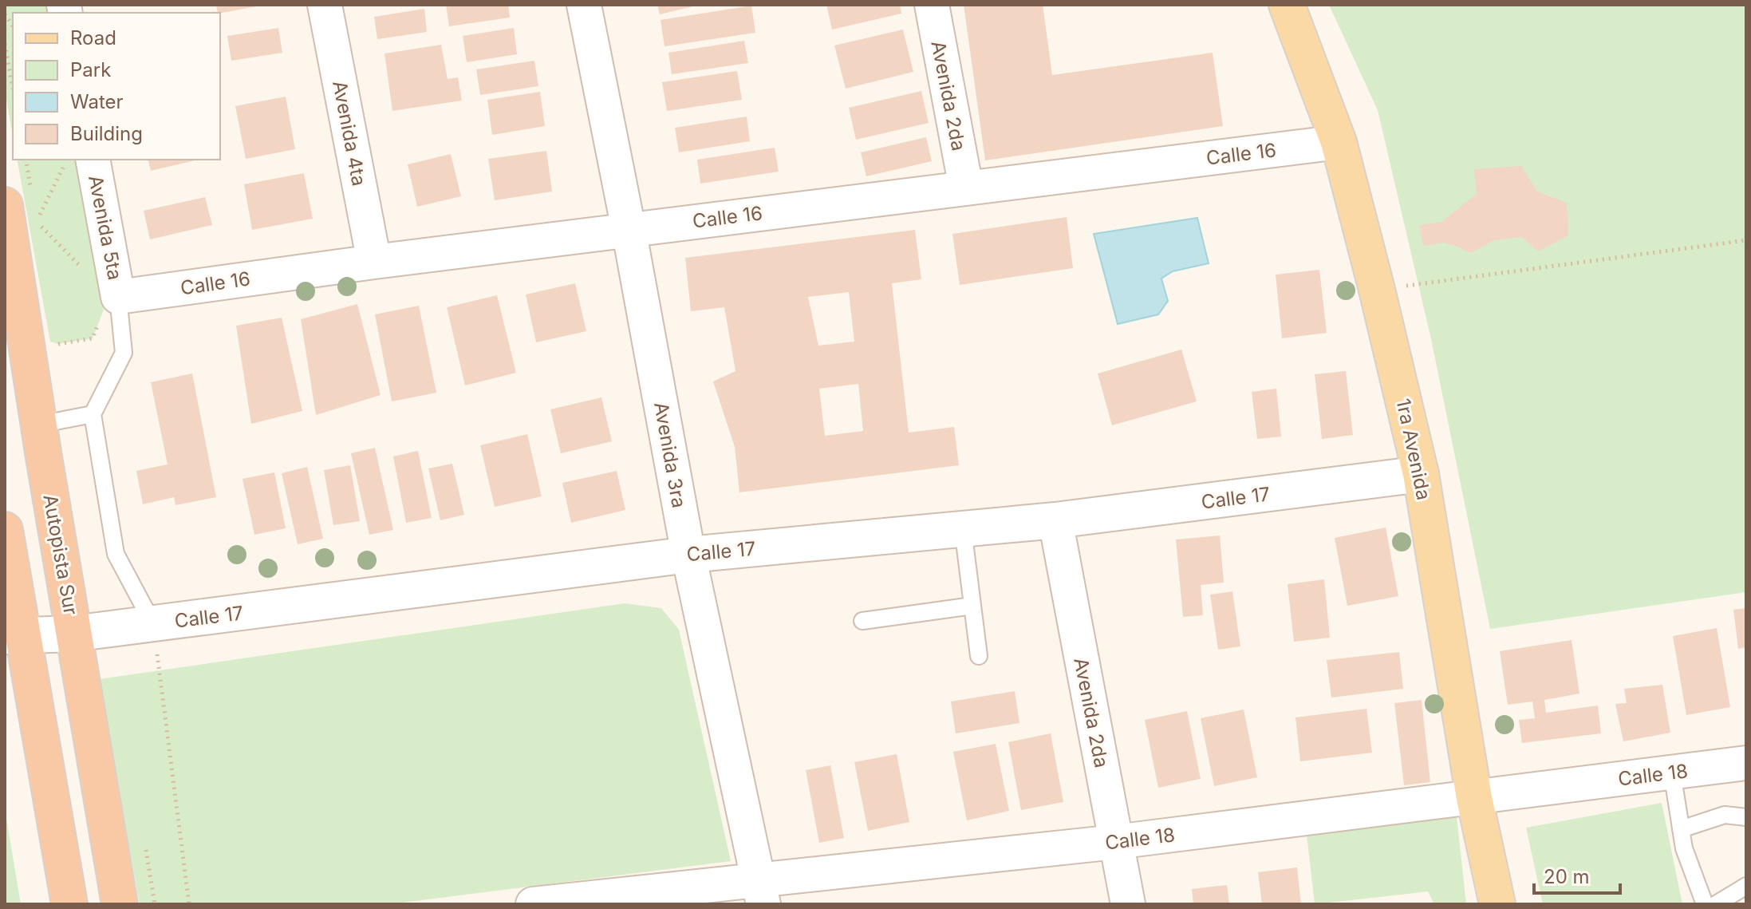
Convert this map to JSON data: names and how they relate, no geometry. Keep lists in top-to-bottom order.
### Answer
{
  "streets": {
    "highway": ["Autopista Sur"],
    "main road": ["1ra Avenida"],
    "street": [
      "Avenida 2da",
      "Avenida 4ta",
      "Calle 16",
      "Avenida 5ta",
      "Avenida 3ra",
      "Calle 17",
      "Calle 18"
    ]
  },
  "crossings": [
    ["Avenida 2da", "Calle 16"],
    ["Avenida 2da", "Calle 17"],
    ["Avenida 2da", "Calle 18"],
    ["Avenida 4ta", "Calle 16"],
    ["Calle 16", "Avenida 5ta"],
    ["Calle 16", "1ra Avenida"],
    ["Calle 16", "Avenida 3ra"],
    ["1ra Avenida", "Calle 17"],
    ["1ra Avenida", "Calle 18"],
    ["Avenida 3ra", "Calle 17"],
    ["Avenida 3ra", "Calle 18"],
    ["Calle 17", "Autopista Sur"]
  ],
  "legend": [
    "Road",
    "Park",
    "Water",
    "Building"
  ],
  "scale_bar": "20 m"
}
